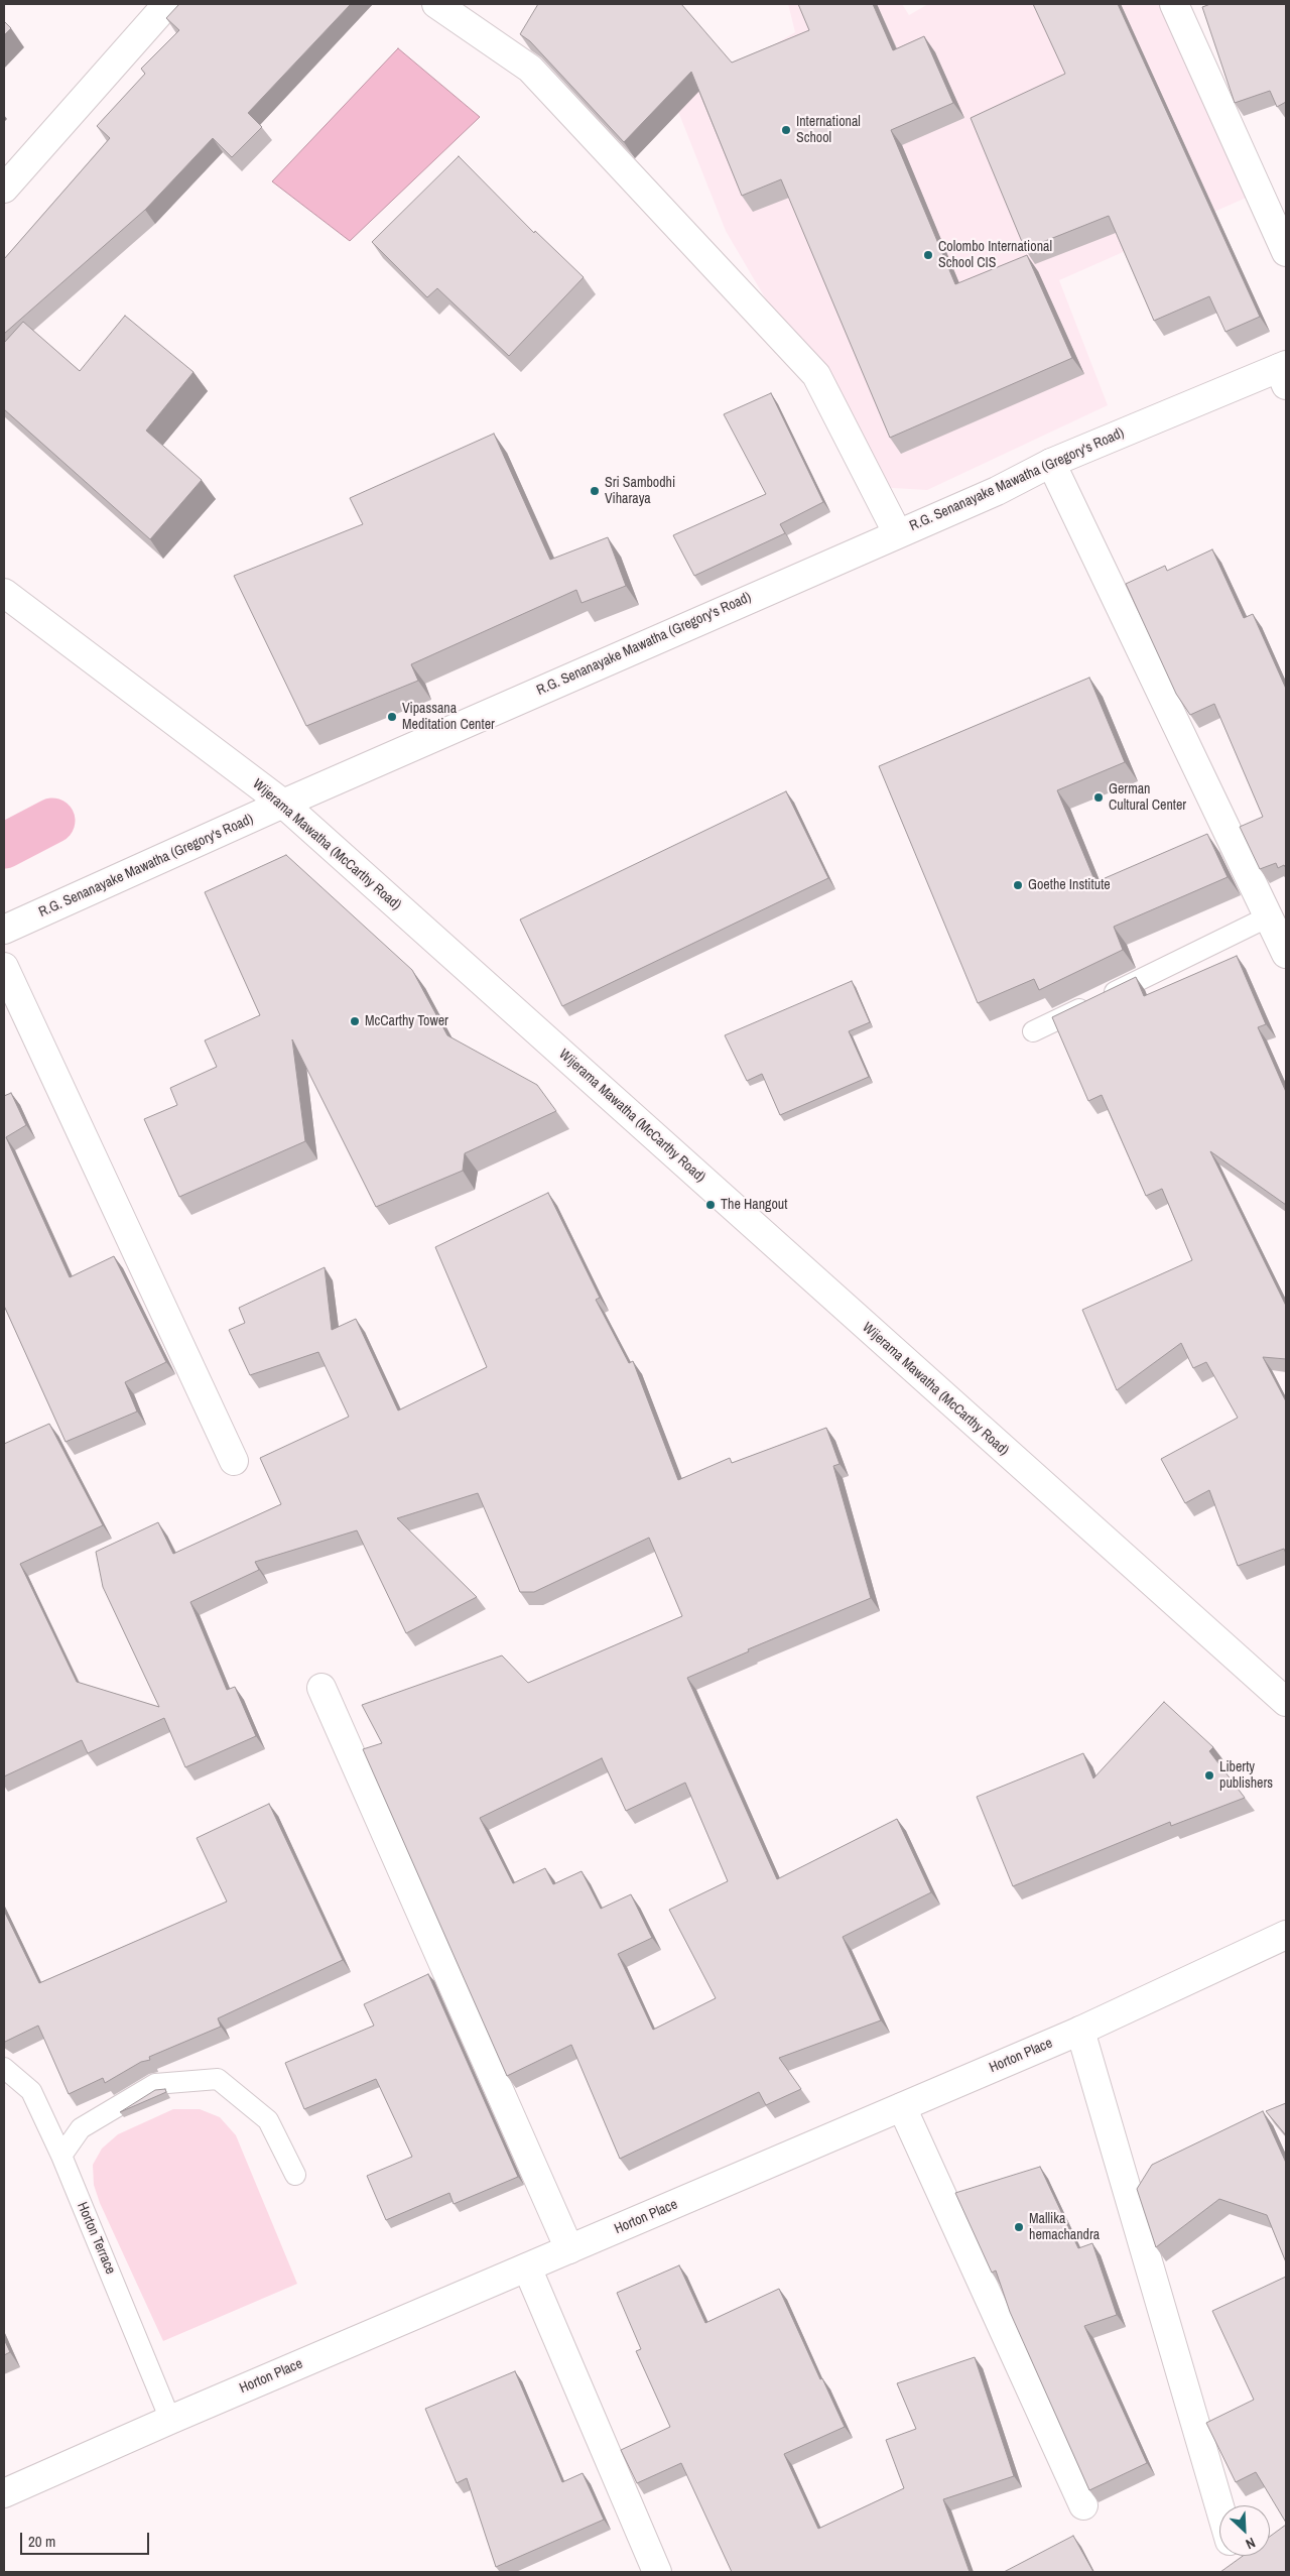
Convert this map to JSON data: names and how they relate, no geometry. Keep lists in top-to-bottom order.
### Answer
{
  "streets": {
    "main road": ["R.G. Senanayake Mawatha (Gregory's Road)", "Wijerama Mawatha (McCarthy Road)", "Horton Place"],
    "lane": ["Horton Terrace"]
  },
  "crossings": [
    ["R.G. Senanayake Mawatha (Gregory's Road)", "Wijerama Mawatha (McCarthy Road)"],
    ["Horton Place", "Horton Terrace"]
  ],
  "places": [
    "International School",
    "Colombo International School CIS",
    "Sri Sambodhi Viharaya",
    "Vipassana Meditation Center",
    "German Cultural Center",
    "Goethe Institute",
    "McCarthy Tower",
    "The Hangout",
    "Liberty publishers",
    "Mallika hemachandra"
  ],
  "scale_bar": "20 m",
  "north": "bottom right"
}
